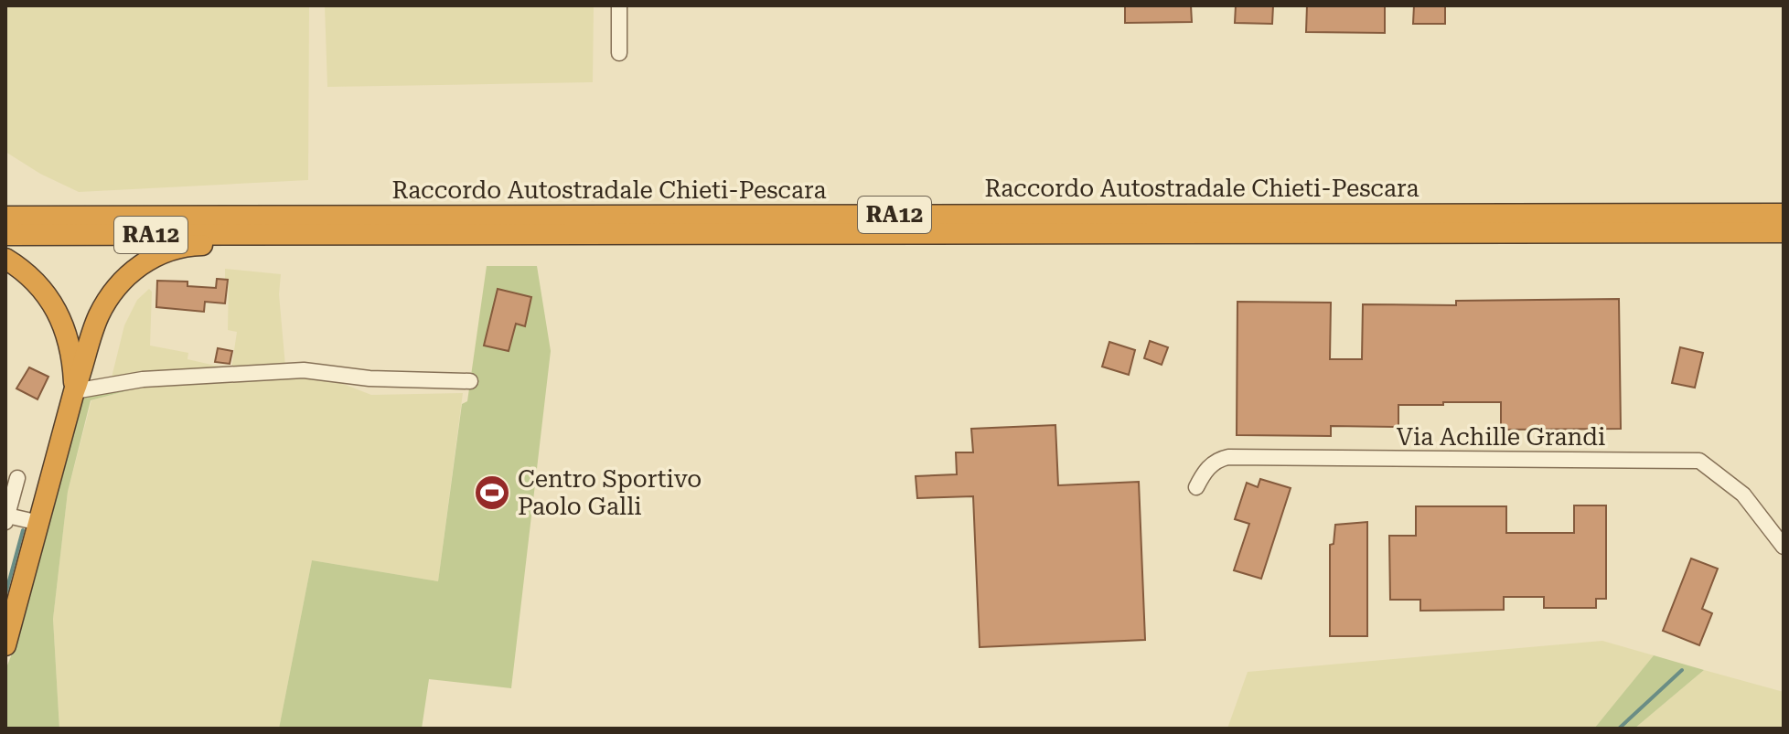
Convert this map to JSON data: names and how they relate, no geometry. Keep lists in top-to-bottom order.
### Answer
{
  "streets": {
    "highway": ["Raccordo Autostradale Chieti-Pescara", "RA12"],
    "street": ["Via Achille Grandi"]
  },
  "places": {
    "sports": ["Centro Sportivo Paolo Galli"]
  }
}
